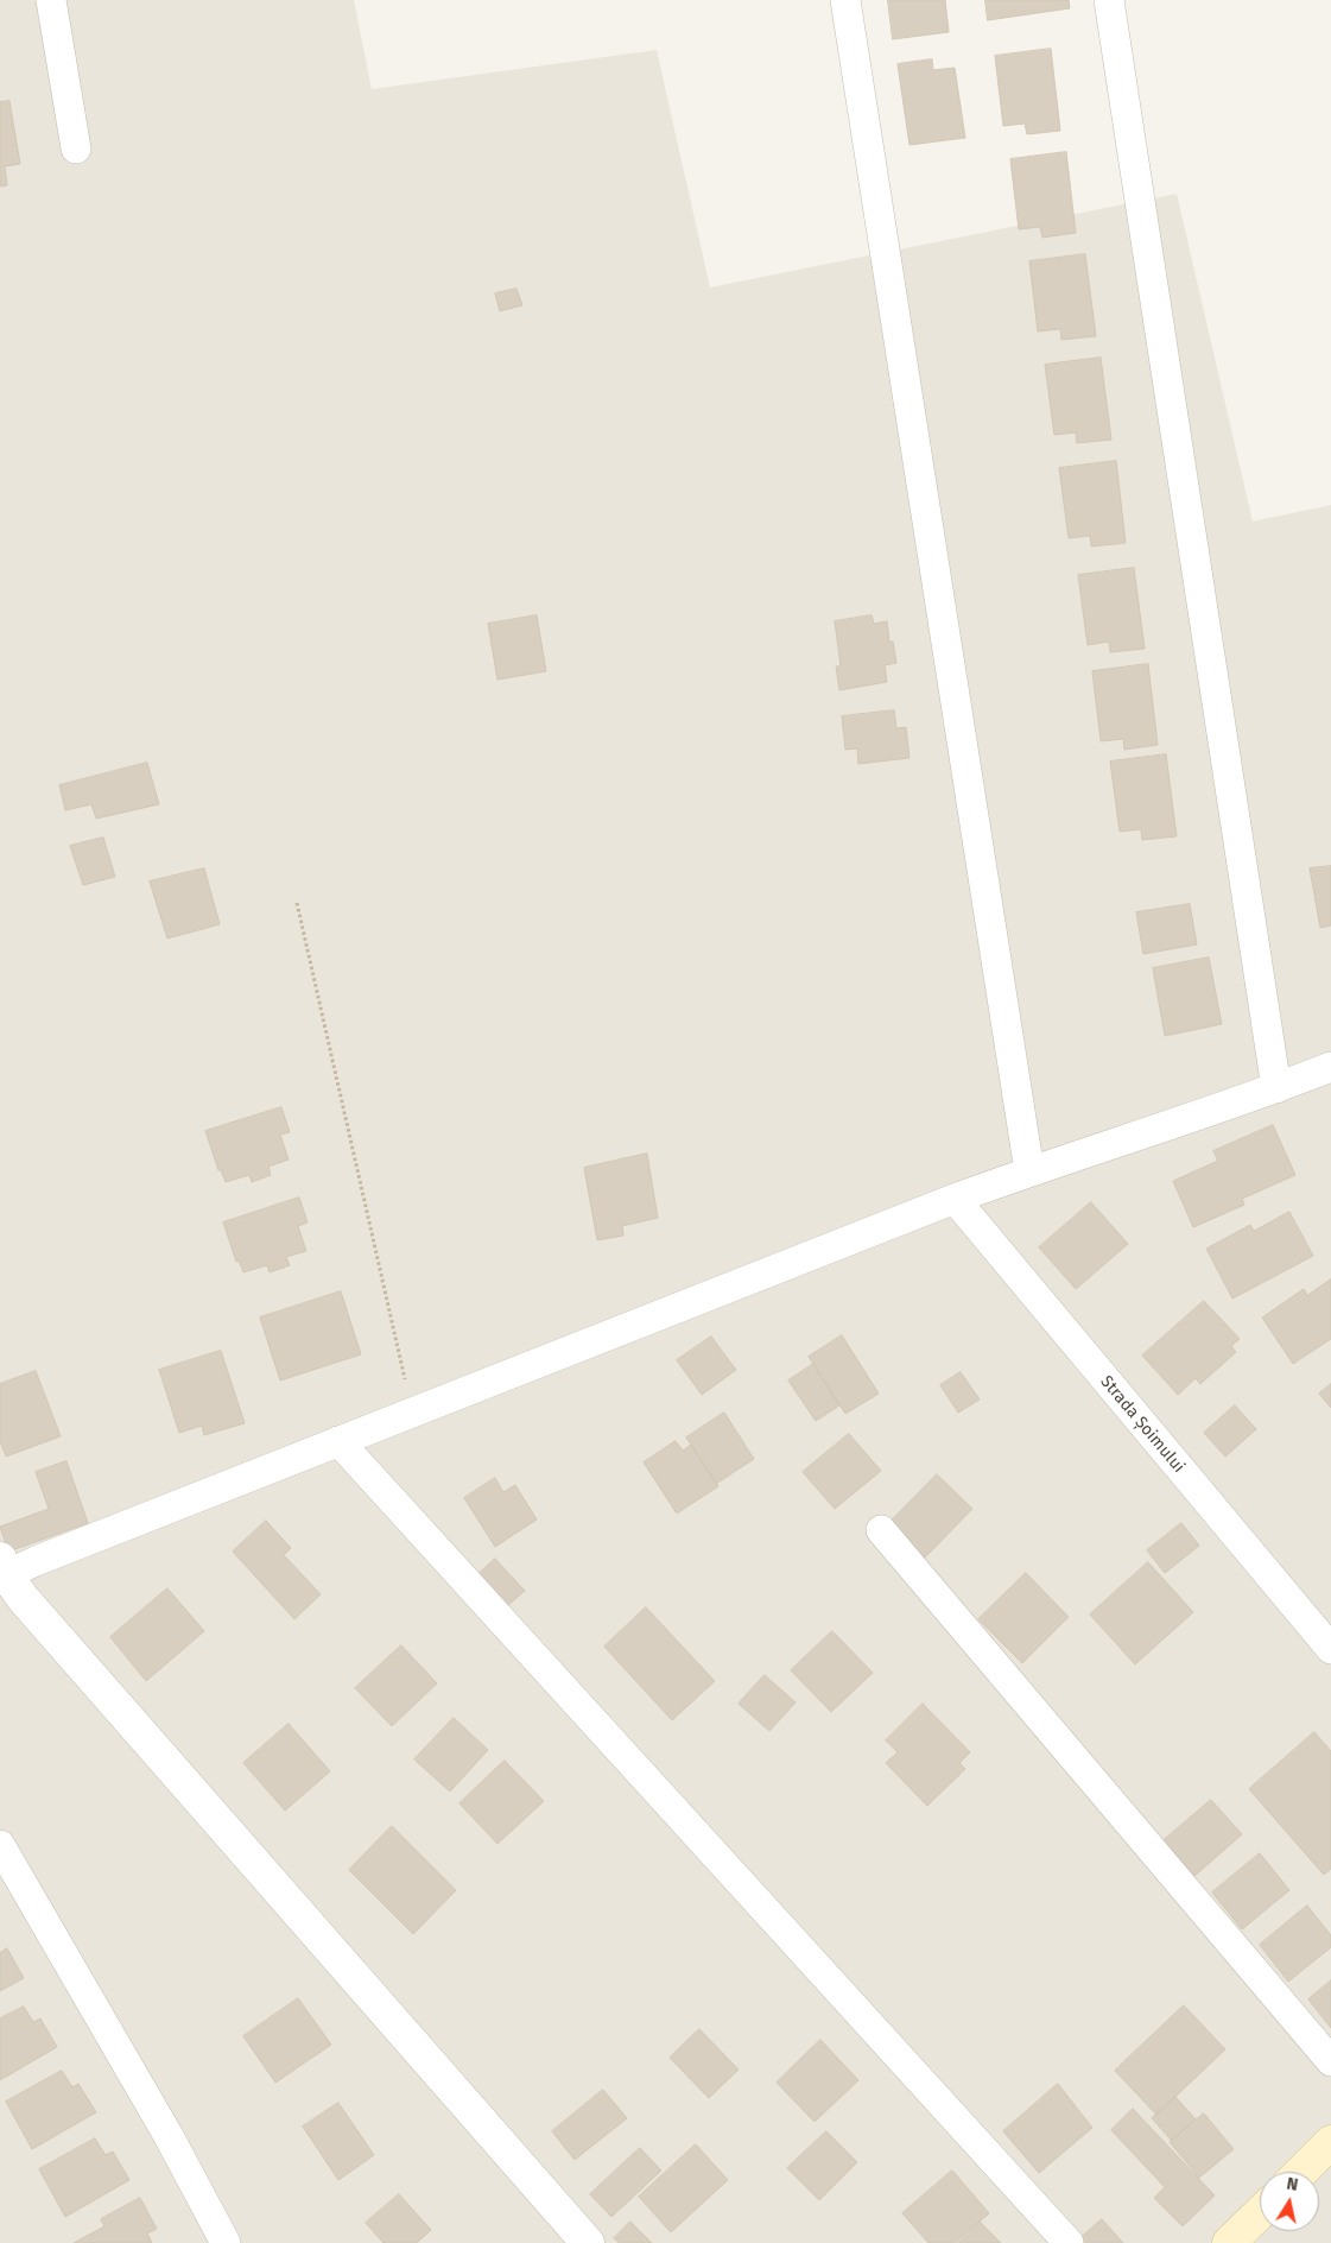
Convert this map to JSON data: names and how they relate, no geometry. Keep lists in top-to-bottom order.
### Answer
{
  "streets": {
    "street": ["Strada Șoimului"]
  },
  "north": "top"
}
